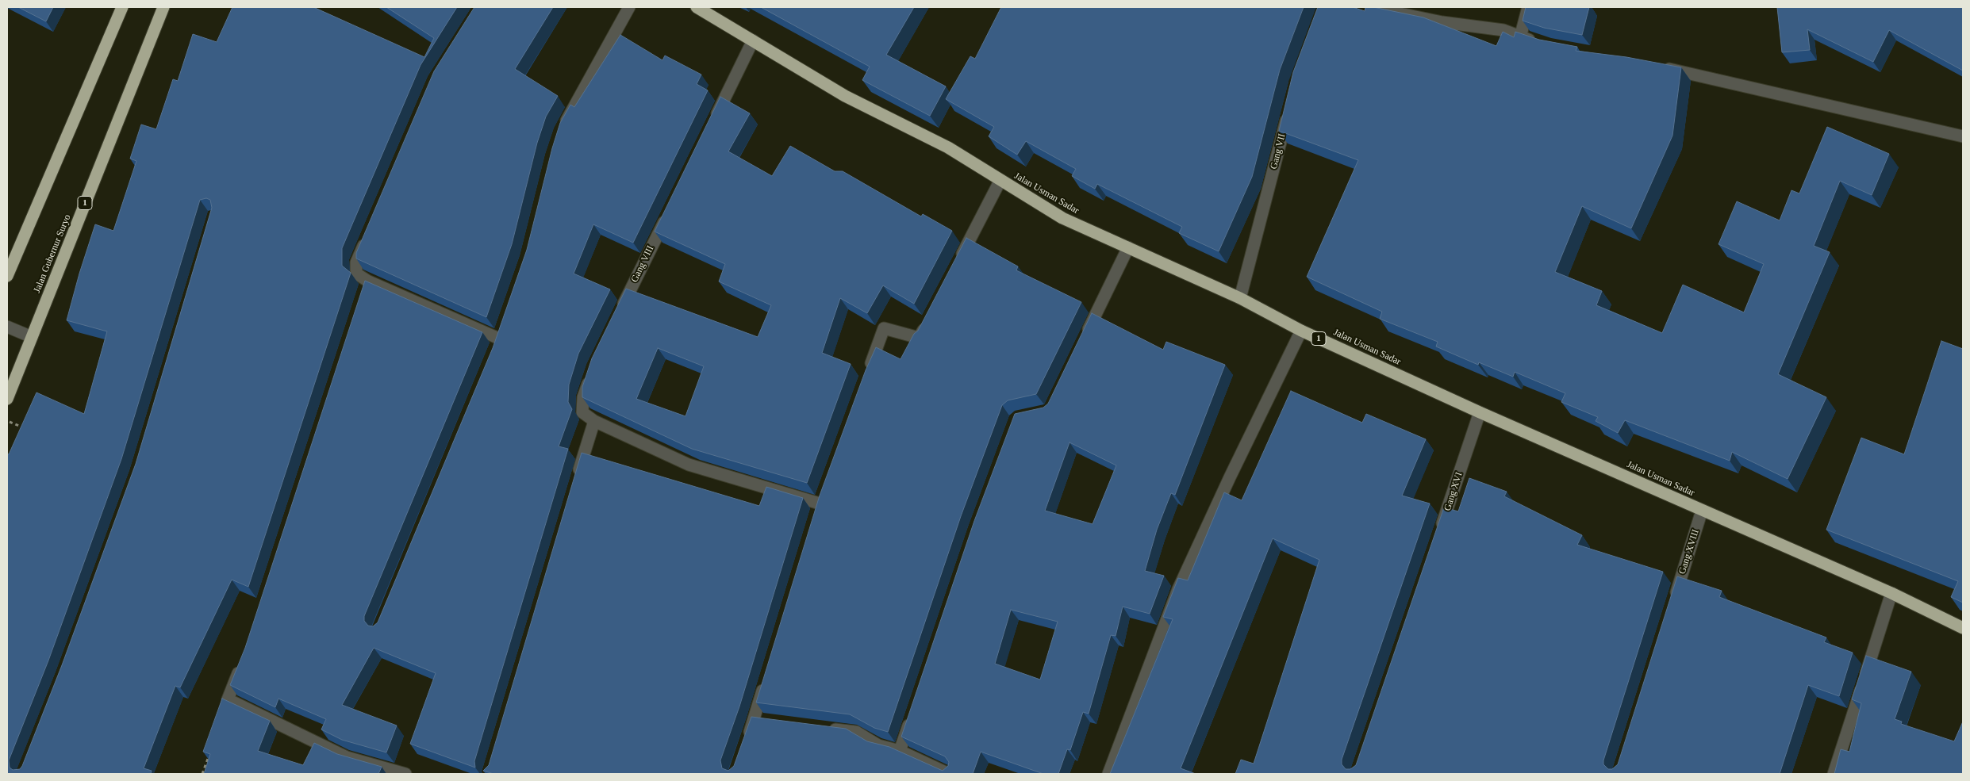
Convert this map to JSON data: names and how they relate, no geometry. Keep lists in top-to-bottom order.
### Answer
{
  "streets": {
    "highway": ["Jalan Usman Sadar", "1", "Jalan Gubernur Suryo"],
    "street": [
      "Gang VII",
      "Gang VIII",
      "Gang XVI",
      "Gang XVIII"
    ]
  },
  "crossings": [
    ["Gang VII", "Jalan Usman Sadar"],
    ["Jalan Usman Sadar", "Gang XVI"],
    ["Jalan Usman Sadar", "Gang XVIII"]
  ]
}
